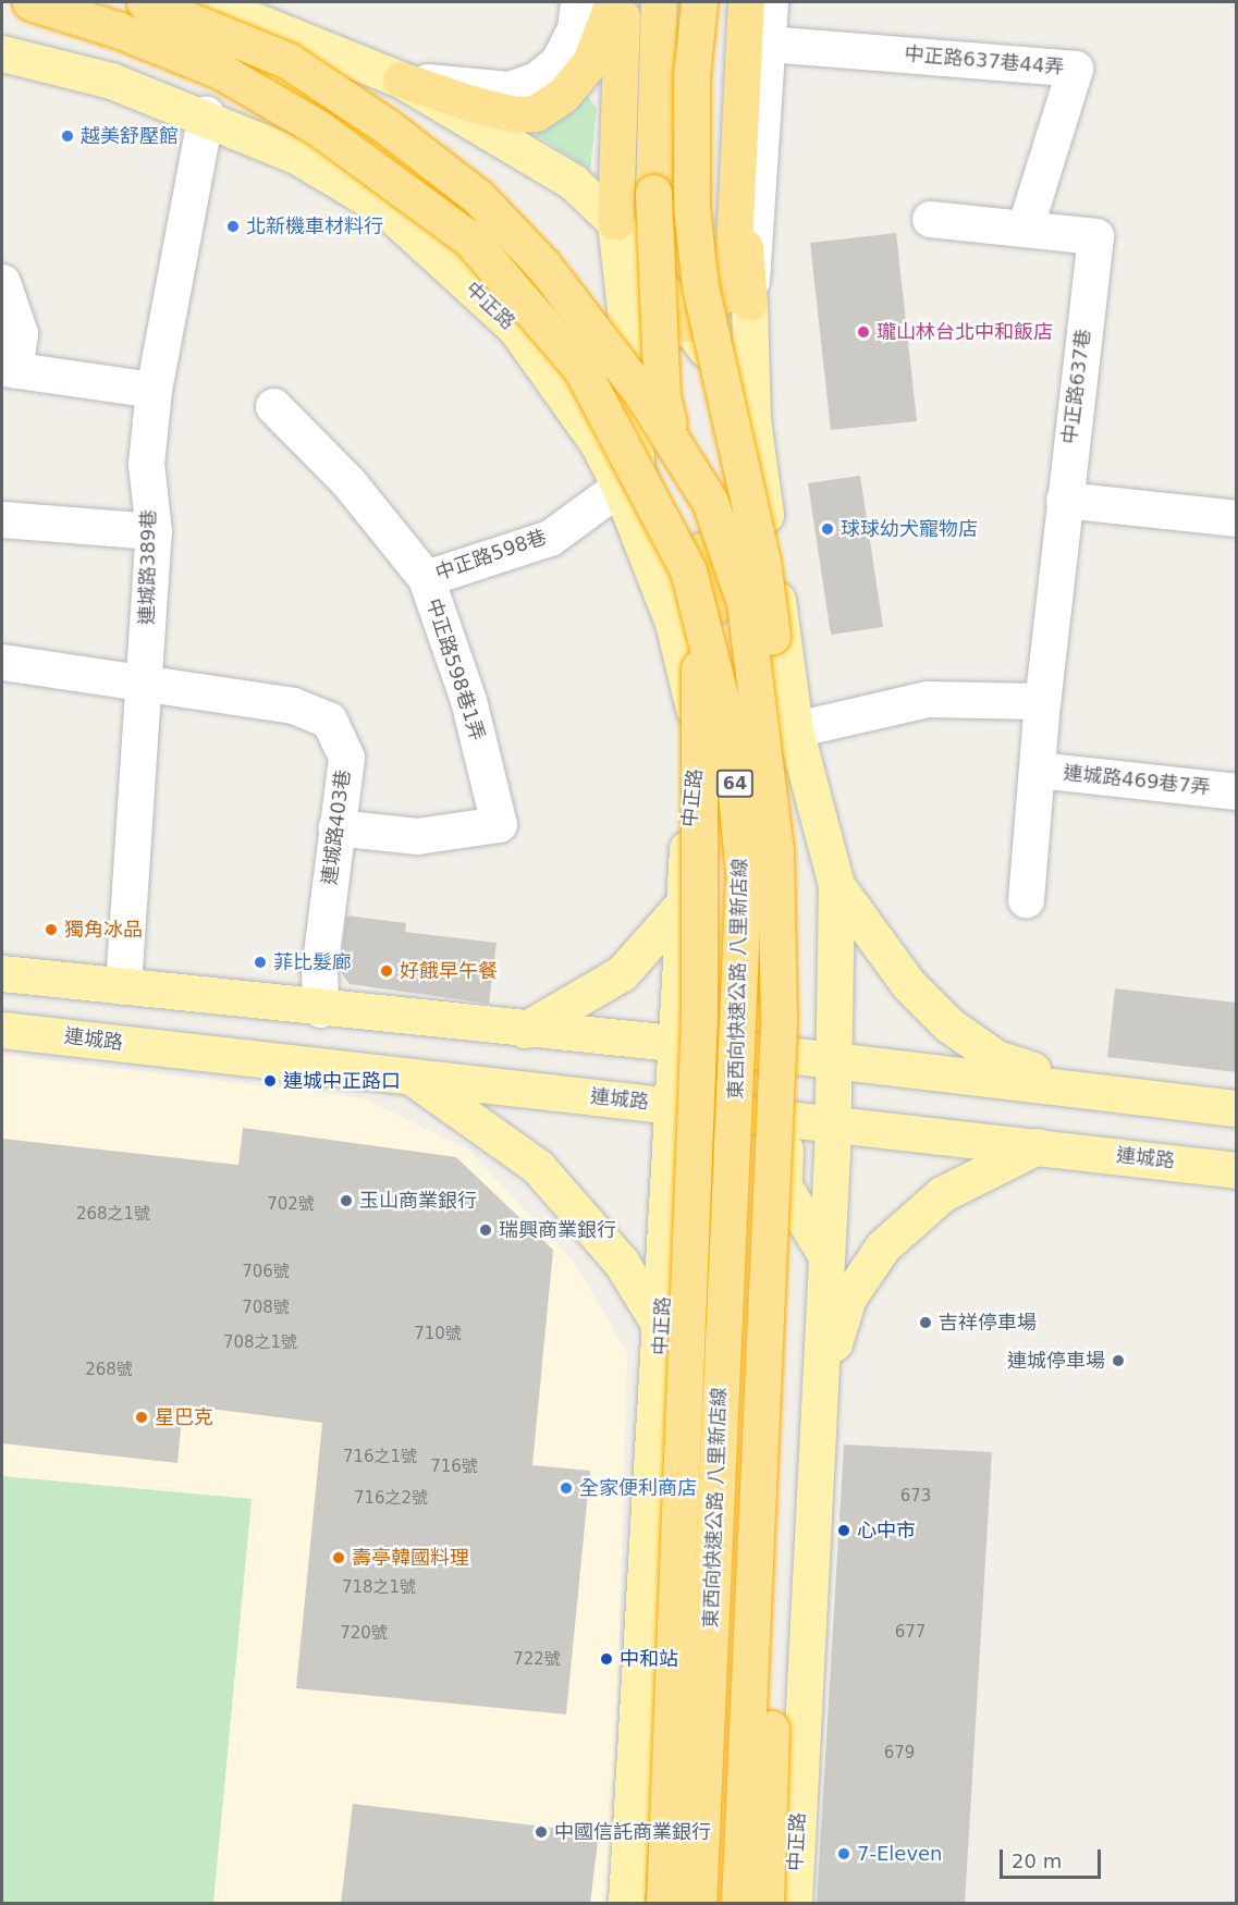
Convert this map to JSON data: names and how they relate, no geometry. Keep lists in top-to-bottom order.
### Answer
{
  "streets": {
    "highway": ["64", "東西向快速公路 八里新店線"],
    "main road": ["中正路", "連城路"],
    "street": [
      "中正路637巷44弄",
      "中正路637巷",
      "中正路598巷",
      "連城路389巷",
      "中正路598巷1弄",
      "連城路469巷7弄",
      "連城路403巷"
    ]
  },
  "crossings": [
    ["中正路637巷44弄", "中正路637巷"],
    ["中正路", "中正路598巷"],
    ["中正路", "連城路389巷"],
    ["中正路", "連城路"],
    ["中正路637巷", "連城路469巷7弄"],
    ["中正路598巷", "中正路598巷1弄"],
    ["連城路389巷", "連城路403巷"],
    ["中正路598巷1弄", "連城路403巷"]
  ],
  "places": [
    "越美舒壓館",
    "北新機車材料行",
    "瓏山林台北中和飯店",
    "球球幼犬寵物店",
    "獨角冰品",
    "菲比髮廊",
    "好餓早午餐",
    "連城中正路口",
    "玉山商業銀行",
    "瑞興商業銀行",
    "吉祥停車場",
    "連城停車場",
    "星巴克",
    "全家便利商店",
    "心中市",
    "壽亭韓國料理",
    "中和站",
    "中國信託商業銀行",
    "7-Eleven"
  ],
  "house_numbers": [
    "702號",
    "268之1號",
    "706號",
    "708號",
    "710號",
    "708之1號",
    "268號",
    "716之1號",
    "716號",
    "673",
    "716之2號",
    "718之1號",
    "677",
    "720號",
    "722號",
    "679"
  ],
  "scale_bar": "20 m"
}
